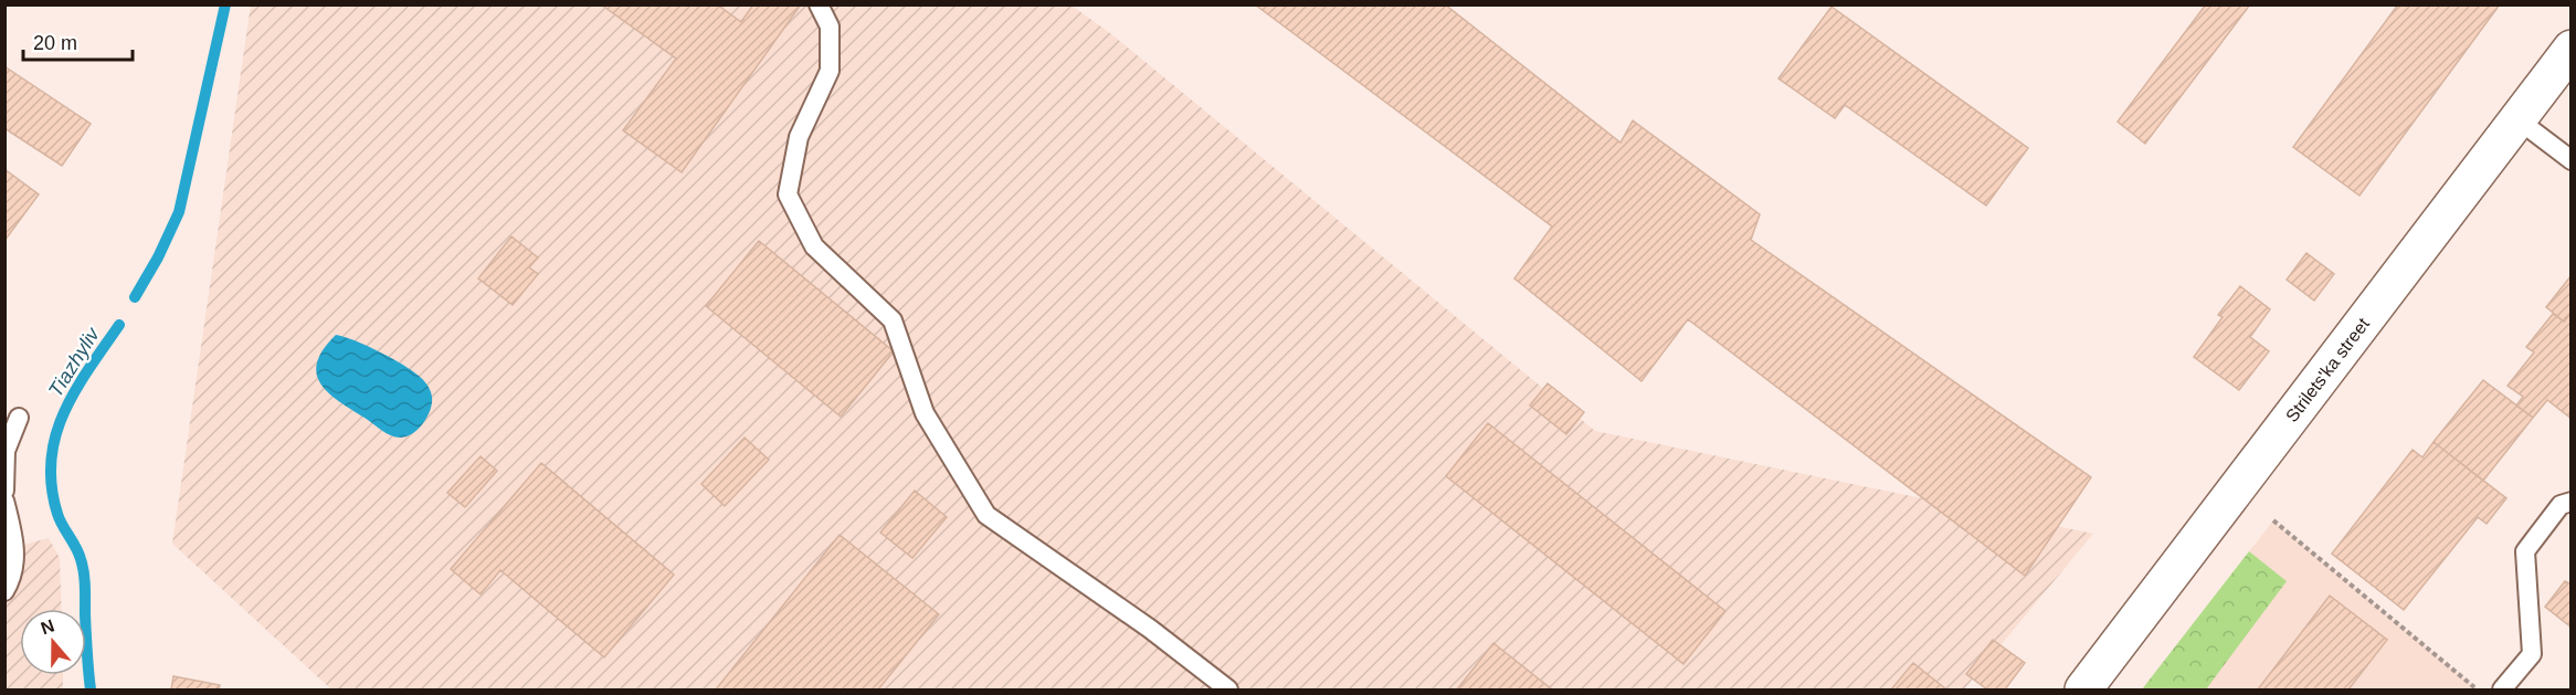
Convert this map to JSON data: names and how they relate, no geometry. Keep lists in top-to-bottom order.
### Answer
{
  "streets": {
    "street": ["Strilets'ka street"]
  },
  "water": ["Tiazhyliv"],
  "scale_bar": "20 m",
  "north": "top"
}
